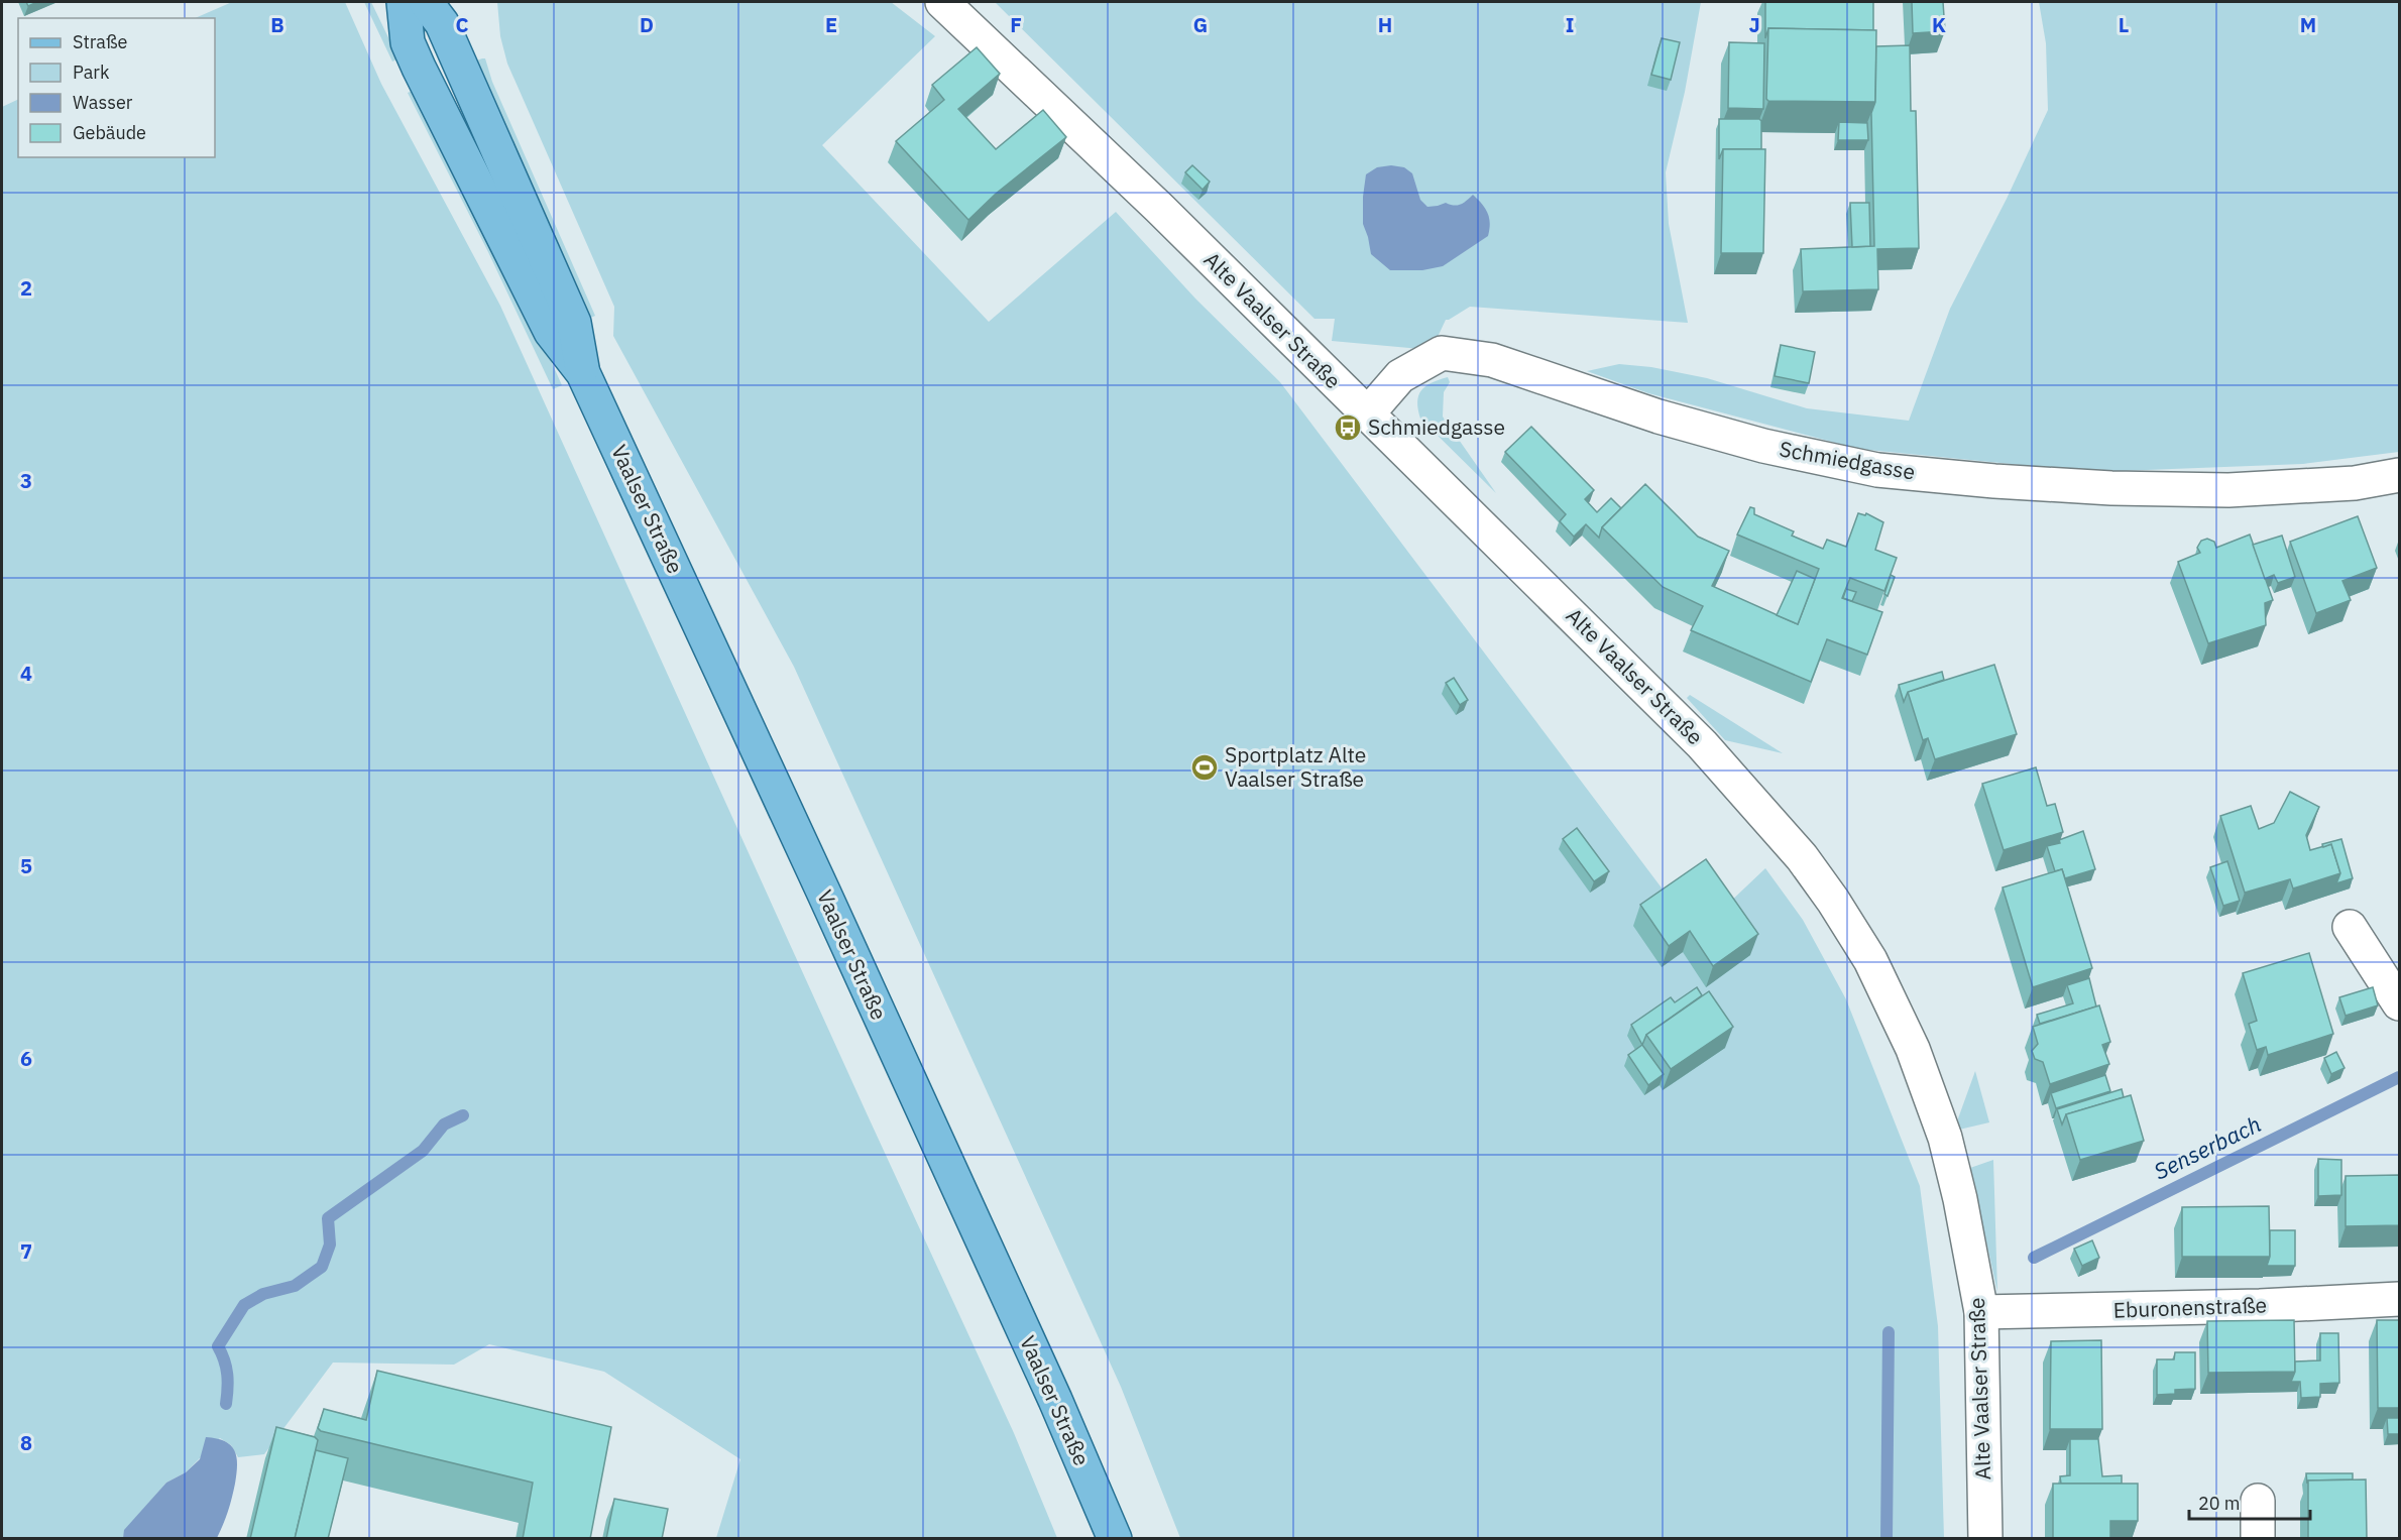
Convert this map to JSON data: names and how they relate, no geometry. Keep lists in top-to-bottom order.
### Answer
{
  "streets": {
    "main road": ["Vaalser Straße"],
    "street": ["Alte Vaalser Straße", "Schmiedgasse", "Eburonenstraße"]
  },
  "crossings": [
    ["Alte Vaalser Straße", "Schmiedgasse"],
    ["Alte Vaalser Straße", "Eburonenstraße"]
  ],
  "water": ["Senserbach"],
  "places": {
    "bus stop": ["Schmiedgasse"],
    "sports": ["Sportplatz Alte Vaalser Straße"]
  },
  "legend": [
    "Straße",
    "Park",
    "Wasser",
    "Gebäude"
  ],
  "scale_bar": "20 m",
  "grid": {
    "columns": [
      "B",
      "C",
      "D",
      "E",
      "F",
      "G",
      "H",
      "I",
      "J",
      "K",
      "L",
      "M"
    ],
    "rows": [
      "2",
      "3",
      "4",
      "5",
      "6",
      "7",
      "8"
    ]
  }
}
